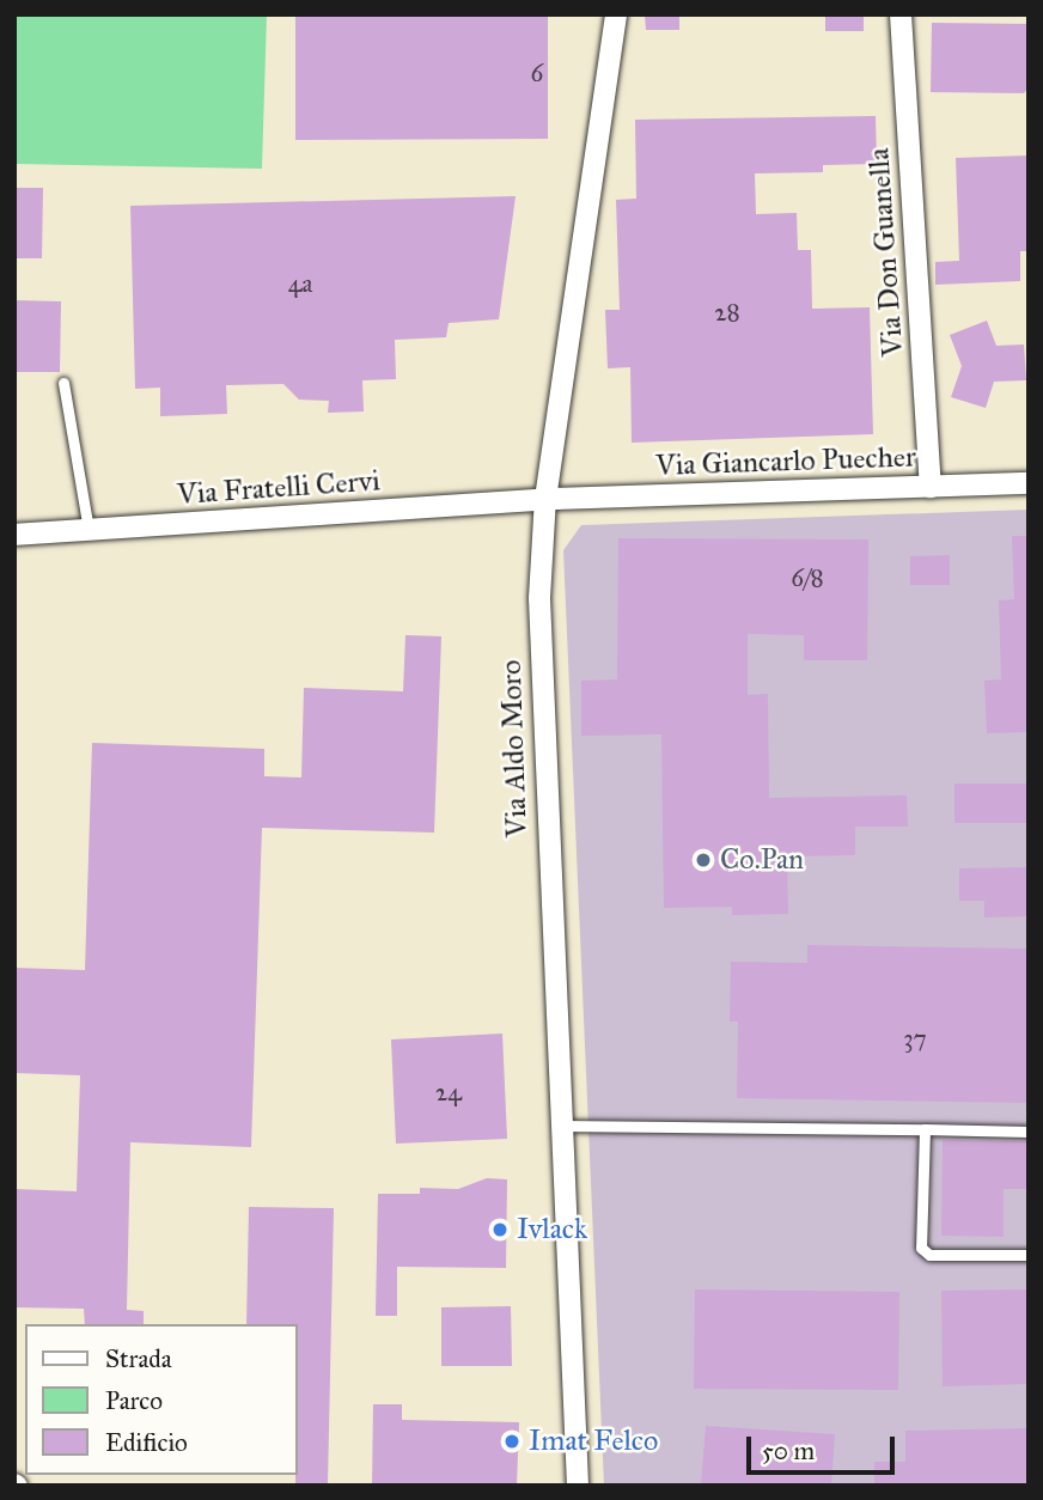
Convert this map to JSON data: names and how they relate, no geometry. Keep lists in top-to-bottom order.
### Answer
{
  "streets": {
    "street": [
      "Via Don Guanella",
      "Via Giancarlo Puecher",
      "Via Fratelli Cervi",
      "Via Aldo Moro"
    ]
  },
  "crossings": [
    ["Via Don Guanella", "Via Giancarlo Puecher"],
    ["Via Giancarlo Puecher", "Via Fratelli Cervi"],
    ["Via Giancarlo Puecher", "Via Aldo Moro"],
    ["Via Fratelli Cervi", "Via Aldo Moro"]
  ],
  "places": ["Co.Pan", "Ivlack", "Imat Felco"],
  "house_numbers": [
    "6",
    "4a",
    "28",
    "6/8",
    "37",
    "24"
  ],
  "legend": ["Strada", "Parco", "Edificio"],
  "scale_bar": "50 m"
}
